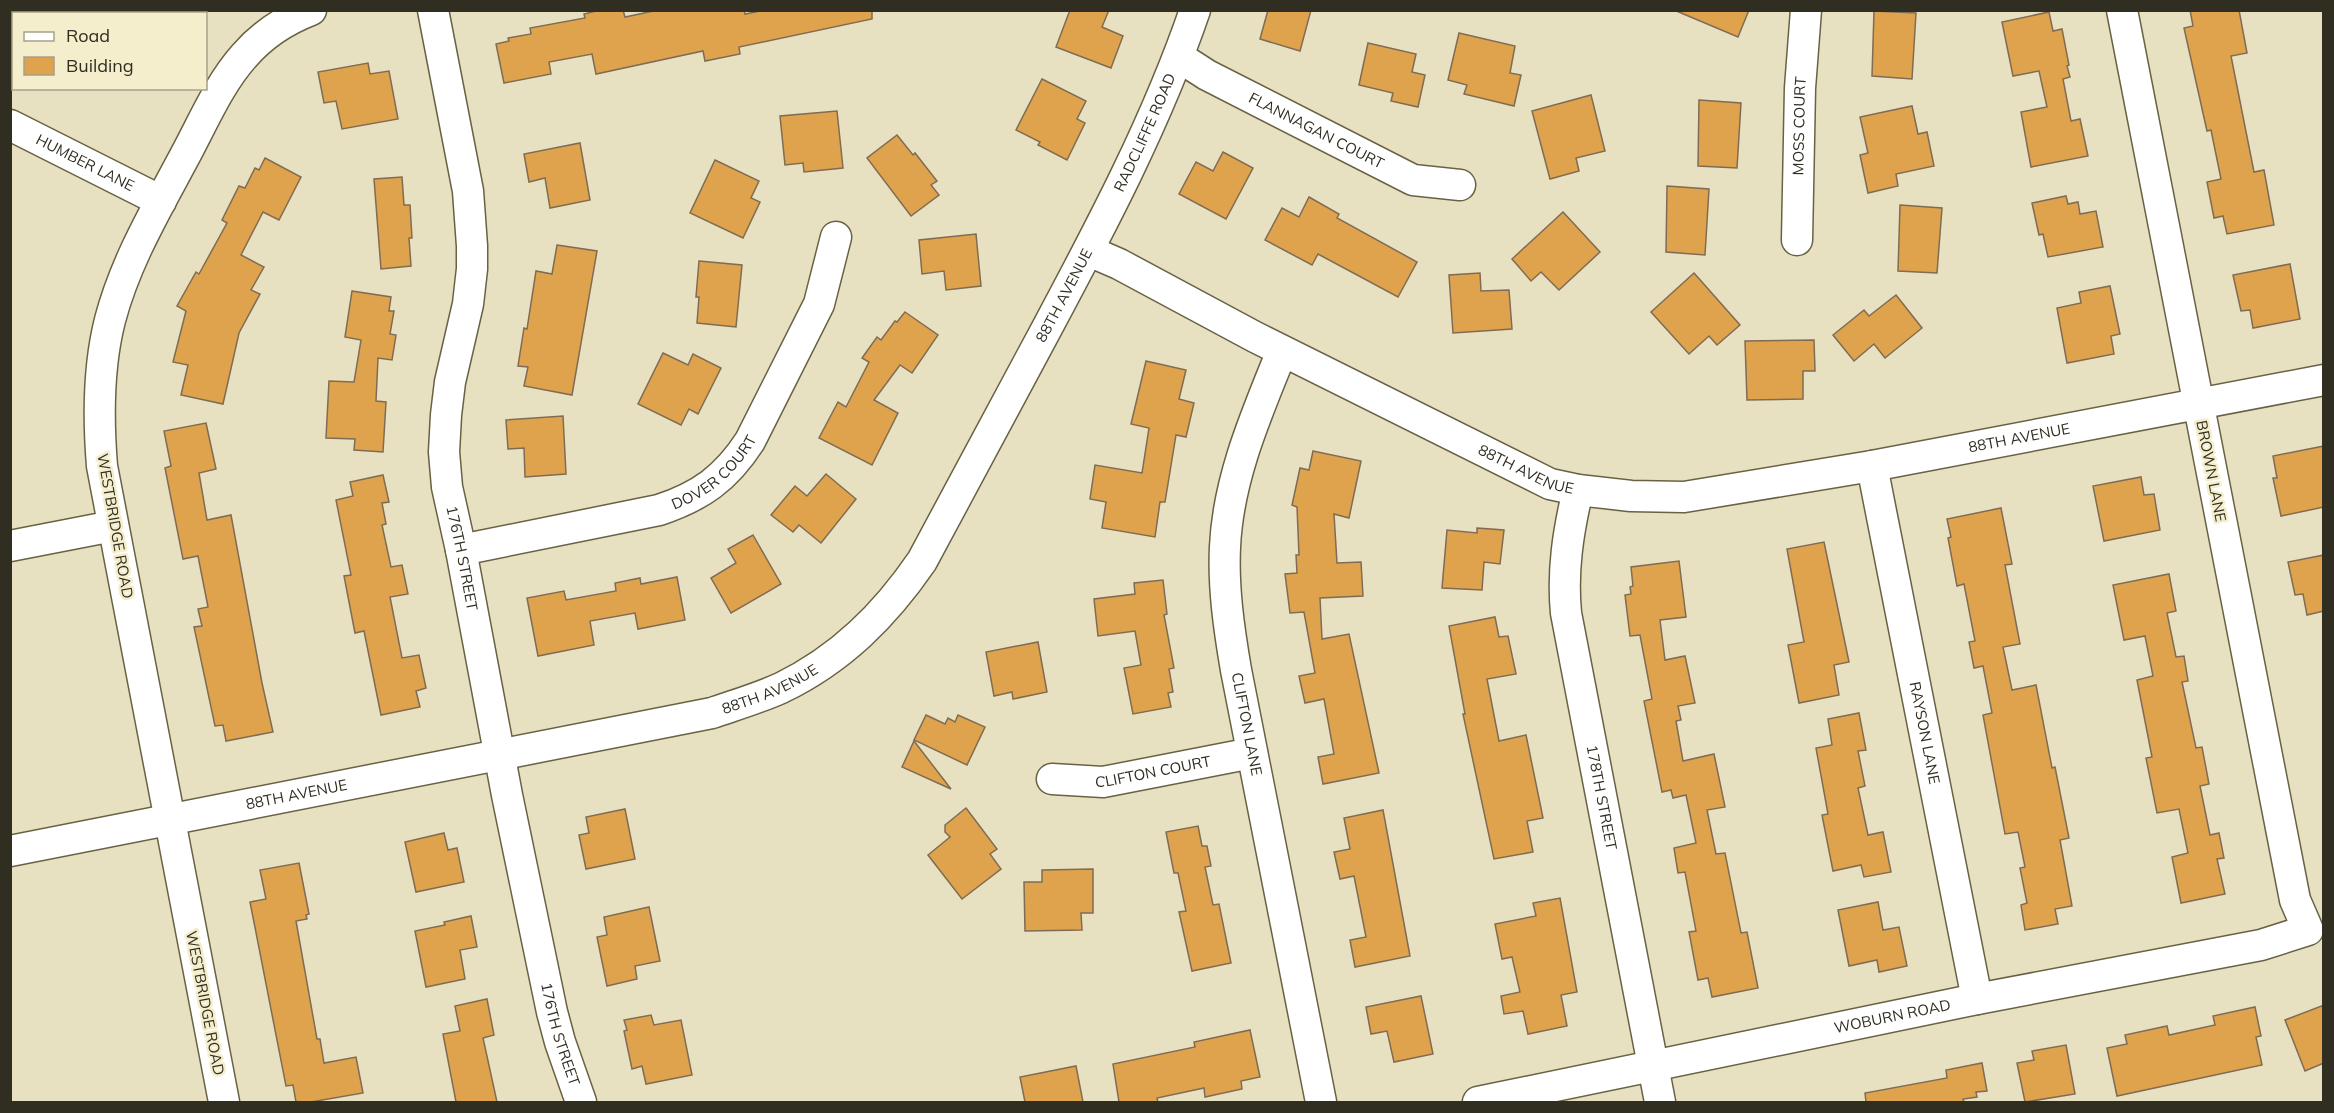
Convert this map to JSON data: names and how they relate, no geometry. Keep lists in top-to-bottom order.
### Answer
{
  "streets": {
    "street": [
      "MOSS COURT",
      "FLANNAGAN COURT",
      "RADCLIFFE ROAD",
      "HUMBER LANE",
      "88TH AVENUE",
      "DOVER COURT",
      "BROWN LANE",
      "WESTBRIDGE ROAD",
      "176TH STREET",
      "CLIFTON LANE",
      "RAYSON LANE",
      "CLIFTON COURT",
      "178TH STREET",
      "WOBURN ROAD"
    ]
  },
  "crossings": [
    ["FLANNAGAN COURT", "RADCLIFFE ROAD"],
    ["RADCLIFFE ROAD", "88TH AVENUE"],
    ["HUMBER LANE", "WESTBRIDGE ROAD"],
    ["88TH AVENUE", "BROWN LANE"],
    ["88TH AVENUE", "WESTBRIDGE ROAD"],
    ["88TH AVENUE", "176TH STREET"],
    ["88TH AVENUE", "CLIFTON LANE"],
    ["88TH AVENUE", "RAYSON LANE"],
    ["88TH AVENUE", "178TH STREET"],
    ["DOVER COURT", "176TH STREET"],
    ["BROWN LANE", "WOBURN ROAD"],
    ["CLIFTON LANE", "CLIFTON COURT"],
    ["RAYSON LANE", "WOBURN ROAD"],
    ["178TH STREET", "WOBURN ROAD"]
  ],
  "legend": ["Road", "Building"]
}
